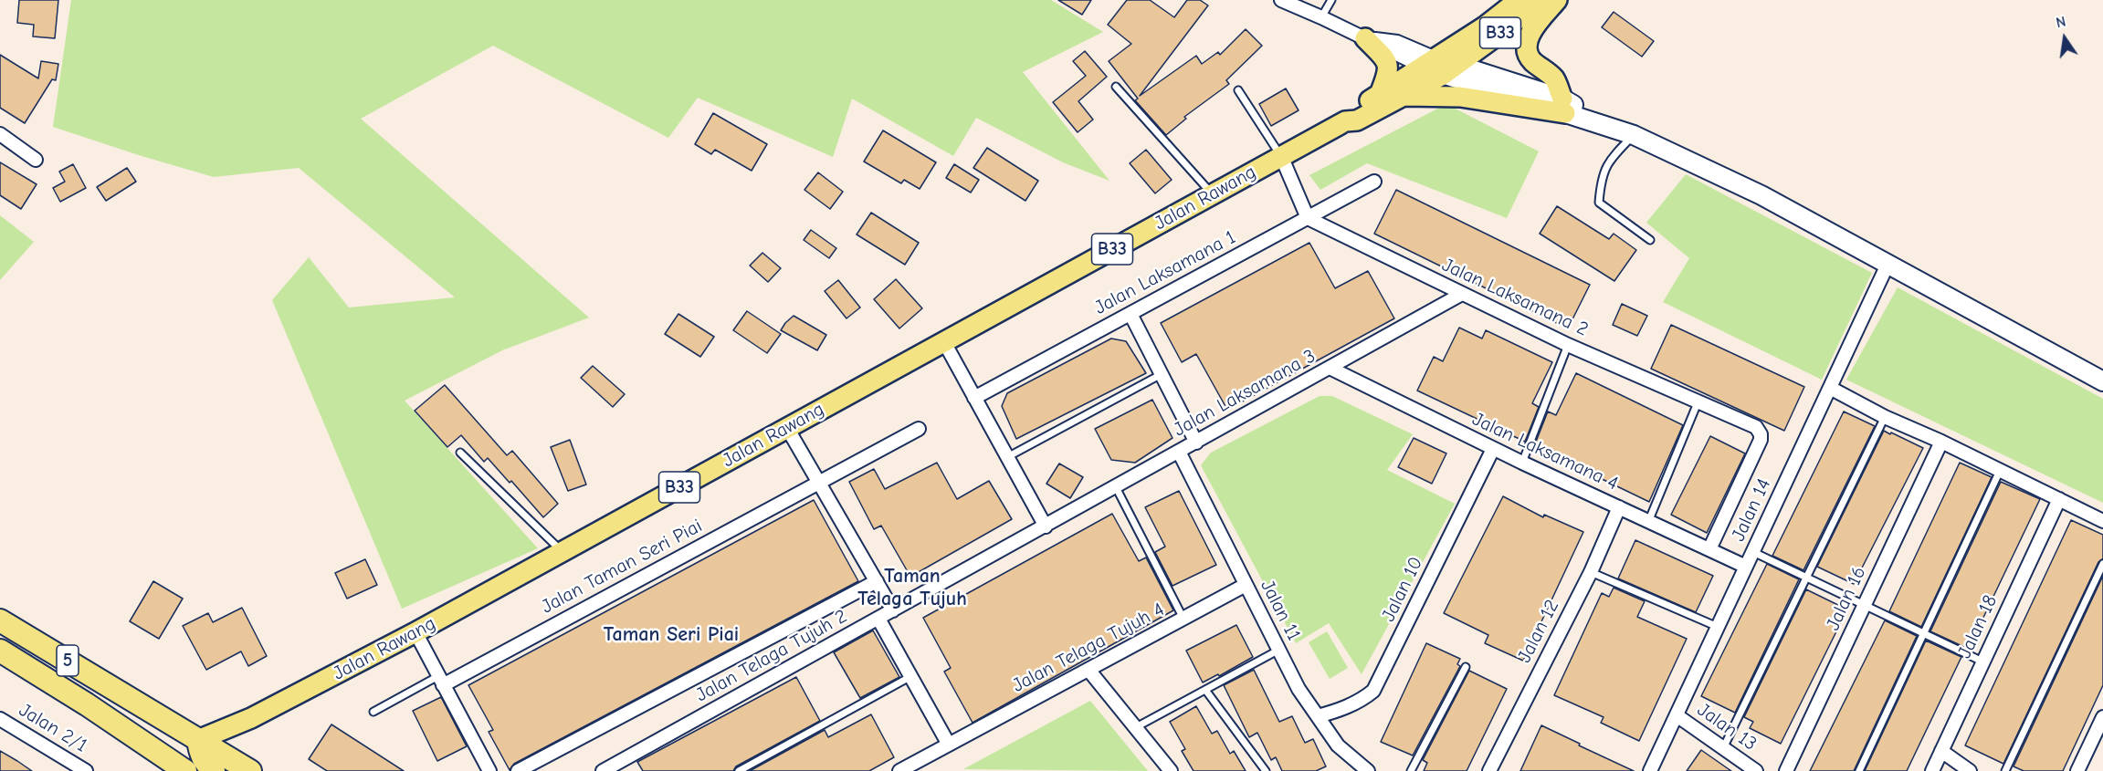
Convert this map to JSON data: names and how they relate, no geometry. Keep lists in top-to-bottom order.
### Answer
{
  "streets": {
    "highway": ["5"],
    "main road": ["B33", "Jalan Rawang"],
    "street": [
      "Jalan Laksamana 1",
      "Jalan Laksamana 2",
      "Jalan Laksamana 3",
      "Jalan Laksamana 4",
      "Jalan 14",
      "Jalan Taman Seri Piai",
      "Jalan 10",
      "Jalan 16",
      "Jalan 11",
      "Jalan 18",
      "Jalan 12",
      "Jalan Telaga Tujuh 4",
      "Jalan Telaga Tujuh 2",
      "Jalan 13",
      "Jalan 2/1"
    ]
  },
  "crossings": [
    ["Jalan Rawang", "5"],
    ["Jalan Laksamana 1", "Jalan Laksamana 2"],
    ["Jalan Laksamana 2", "Jalan Laksamana 3"],
    ["Jalan Laksamana 2", "Jalan Laksamana 4"],
    ["Jalan Laksamana 3", "Jalan Laksamana 4"],
    ["Jalan Laksamana 3", "Jalan 11"],
    ["Jalan Laksamana 3", "Jalan Telaga Tujuh 2"],
    ["Jalan Laksamana 4", "Jalan 14"],
    ["Jalan Laksamana 4", "Jalan 10"],
    ["Jalan Laksamana 4", "Jalan 12"],
    ["Jalan 14", "Jalan 13"],
    ["Jalan 10", "Jalan 11"],
    ["Jalan 11", "Jalan Telaga Tujuh 4"]
  ],
  "districts": ["Taman Telaga Tujuh", "Taman Seri Piai"],
  "north": "top"
}
